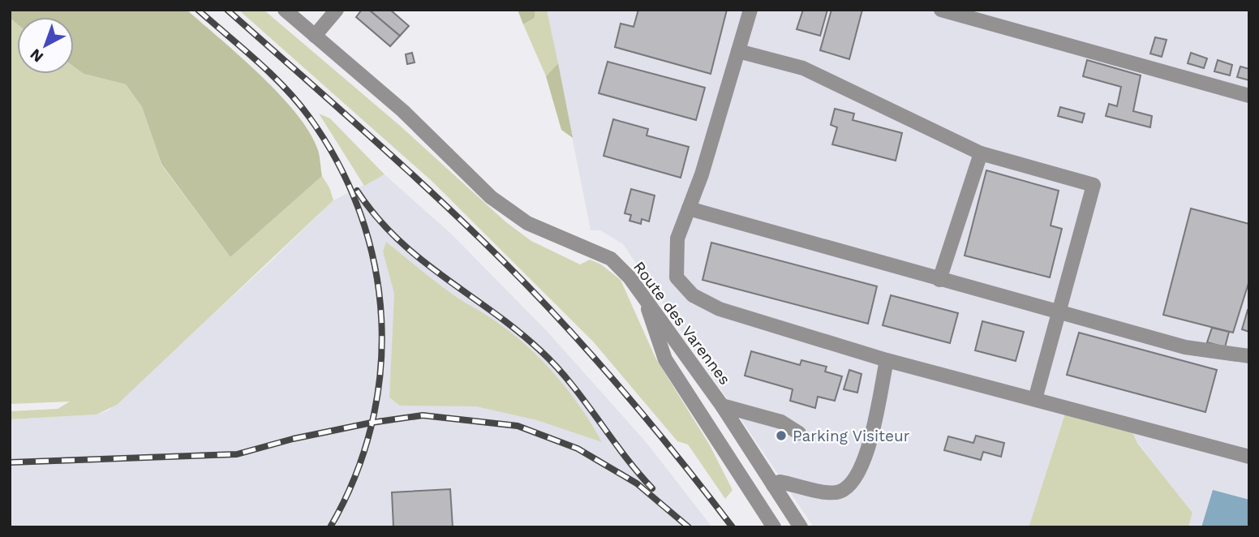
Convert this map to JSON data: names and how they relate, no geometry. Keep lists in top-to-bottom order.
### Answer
{
  "streets": {
    "street": ["Route des Varennes"]
  },
  "places": ["Parking Visiteur"],
  "north": "bottom left"
}
